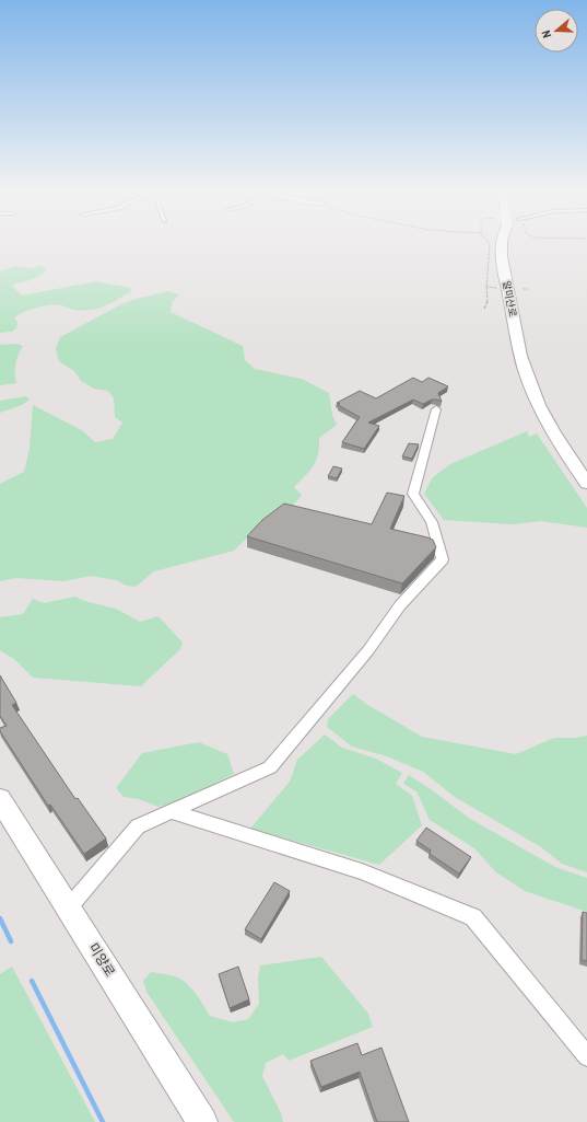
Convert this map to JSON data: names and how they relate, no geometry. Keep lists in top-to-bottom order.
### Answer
{
  "streets": {
    "main road": ["알미산로", "미양로"]
  },
  "north": "left"
}
